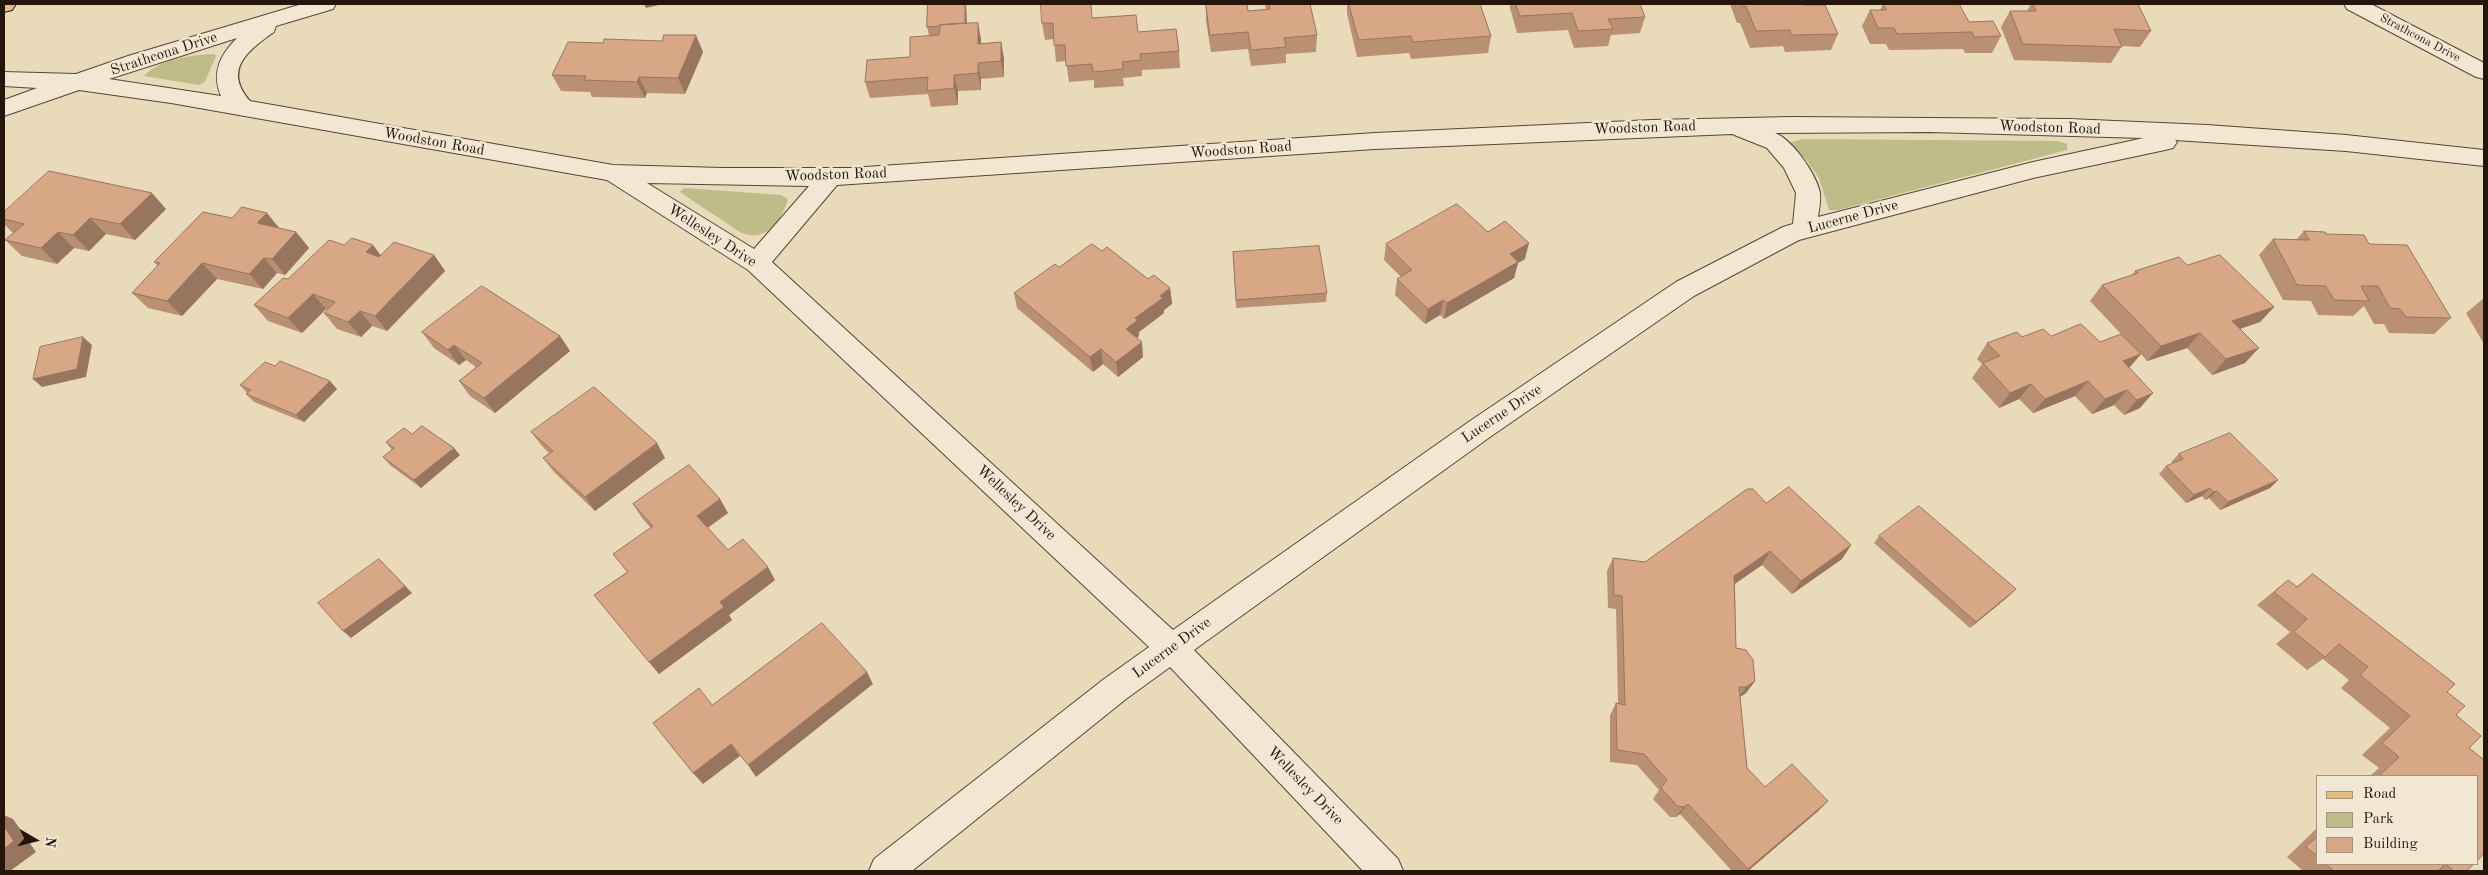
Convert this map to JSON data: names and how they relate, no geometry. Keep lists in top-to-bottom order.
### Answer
{
  "streets": {
    "street": [
      "Strathcona Drive",
      "Woodston Road",
      "Lucerne Drive",
      "Wellesley Drive"
    ]
  },
  "crossings": [
    ["Strathcona Drive", "Woodston Road"],
    ["Woodston Road", "Lucerne Drive"],
    ["Woodston Road", "Wellesley Drive"],
    ["Lucerne Drive", "Wellesley Drive"]
  ],
  "legend": ["Road", "Park", "Building"],
  "north": "right"
}
